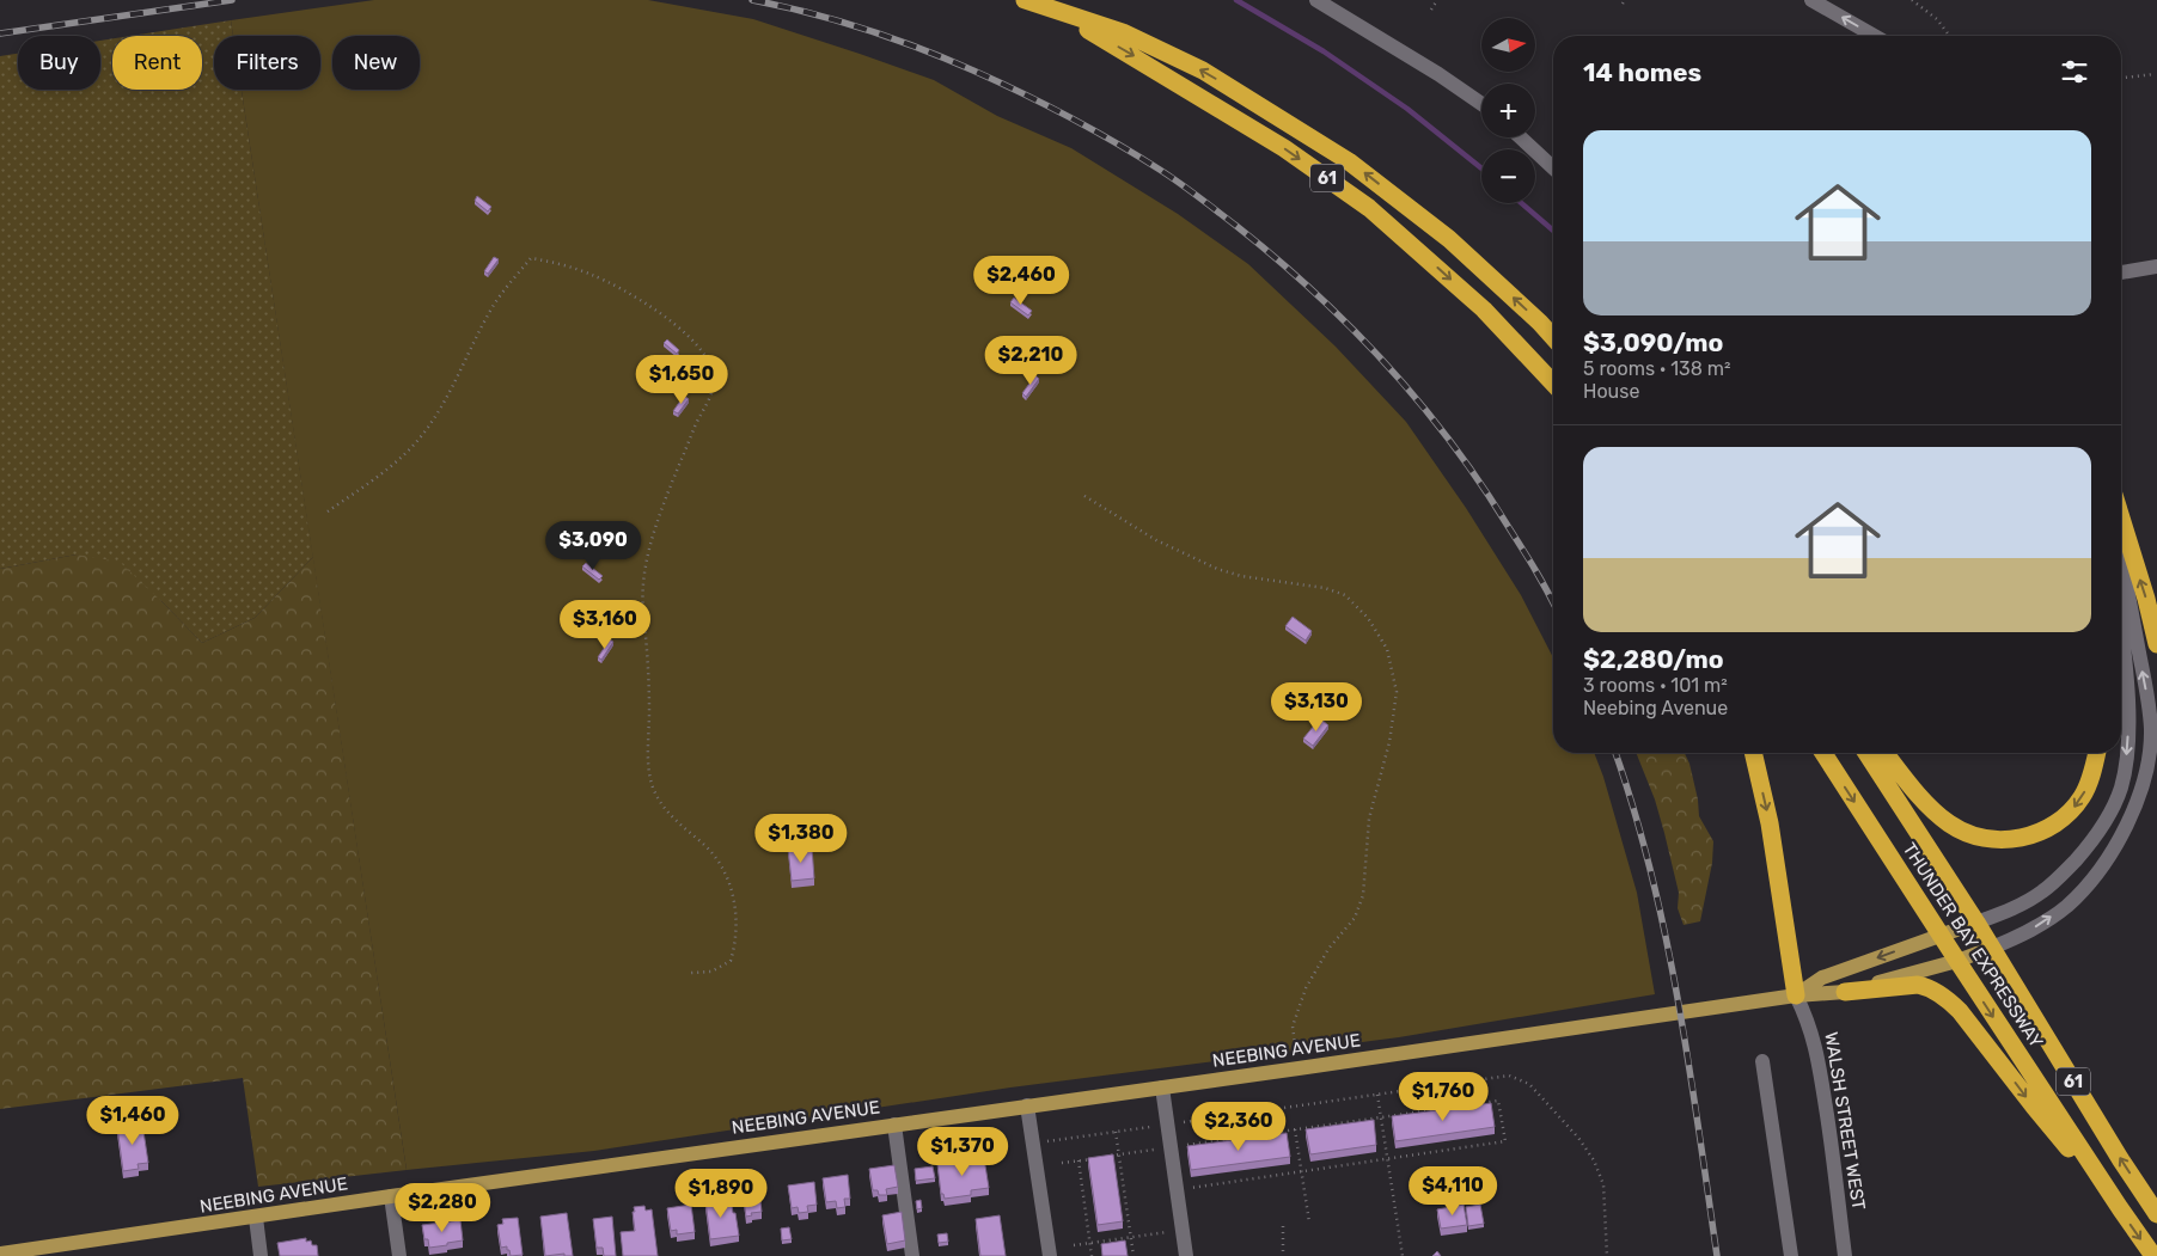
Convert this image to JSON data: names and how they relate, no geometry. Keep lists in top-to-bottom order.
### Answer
{
  "streets": {
    "highway": ["61", "THUNDER BAY EXPRESSWAY"],
    "main road": ["NEEBING AVENUE"],
    "street": ["WALSH STREET WEST"]
  },
  "crossings": [
    ["THUNDER BAY EXPRESSWAY", "NEEBING AVENUE"],
    ["NEEBING AVENUE", "WALSH STREET WEST"]
  ],
  "north": "right",
  "page": {
    "map_buttons": ["+", "−"],
    "chip": [
      "Buy",
      "Rent",
      "Filters",
      "New"
    ],
    "heading": "14 homes",
    "list": [
      {
        "name": "$3,090/mo",
        "note": "5 rooms · 138 m² · House"
      },
      {
        "name": "$2,280/mo",
        "note": "3 rooms · 101 m² · Neebing Avenue"
      }
    ],
    "price": [
      "$2,460",
      "$2,210",
      "$1,650",
      "$3,090",
      "$3,160",
      "$3,130",
      "$1,380",
      "$1,760",
      "$1,460",
      "$2,360",
      "$1,370",
      "$4,110",
      "$1,890",
      "$2,280"
    ]
  }
}
